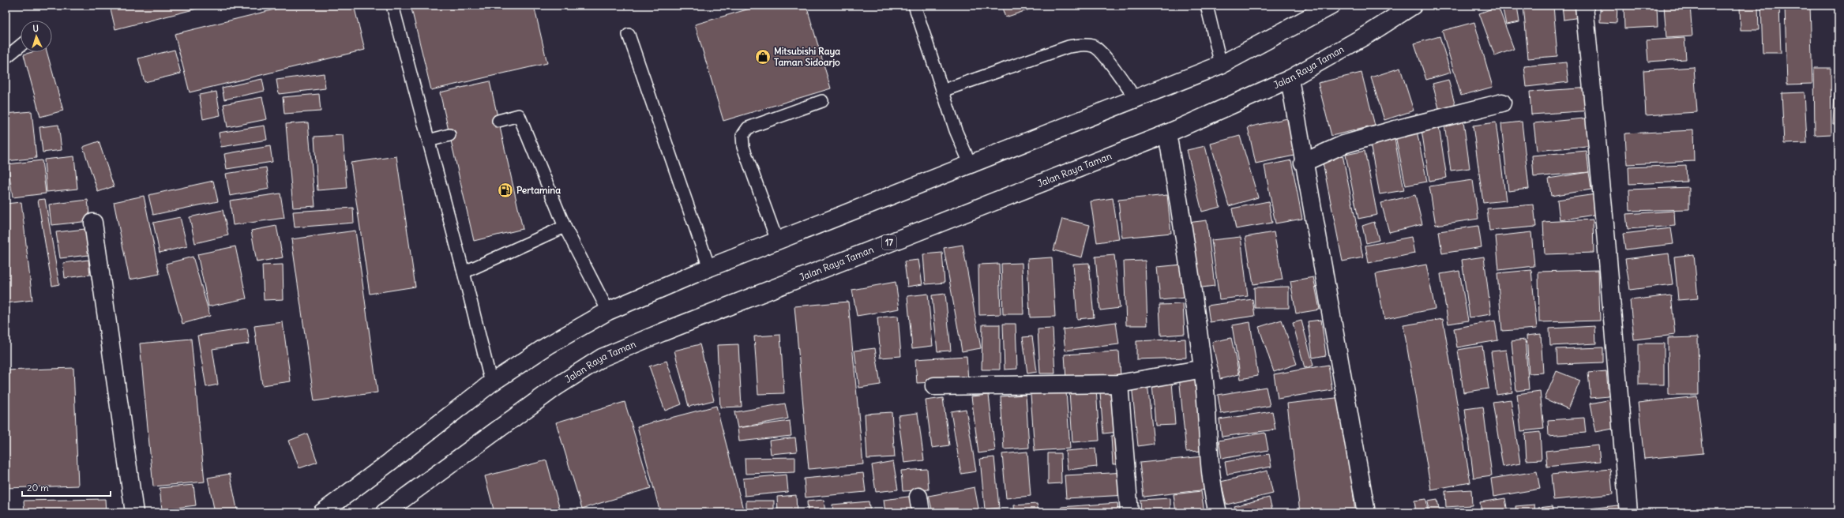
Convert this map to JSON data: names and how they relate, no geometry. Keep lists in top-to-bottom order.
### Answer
{
  "streets": {
    "main road": ["Jalan Raya Taman", "17"]
  },
  "places": {
    "shop": ["Mitsubishi Raya Taman Sidoarjo"],
    "fuel station": ["Pertamina"]
  },
  "scale_bar": "20 m",
  "north": "top"
}
